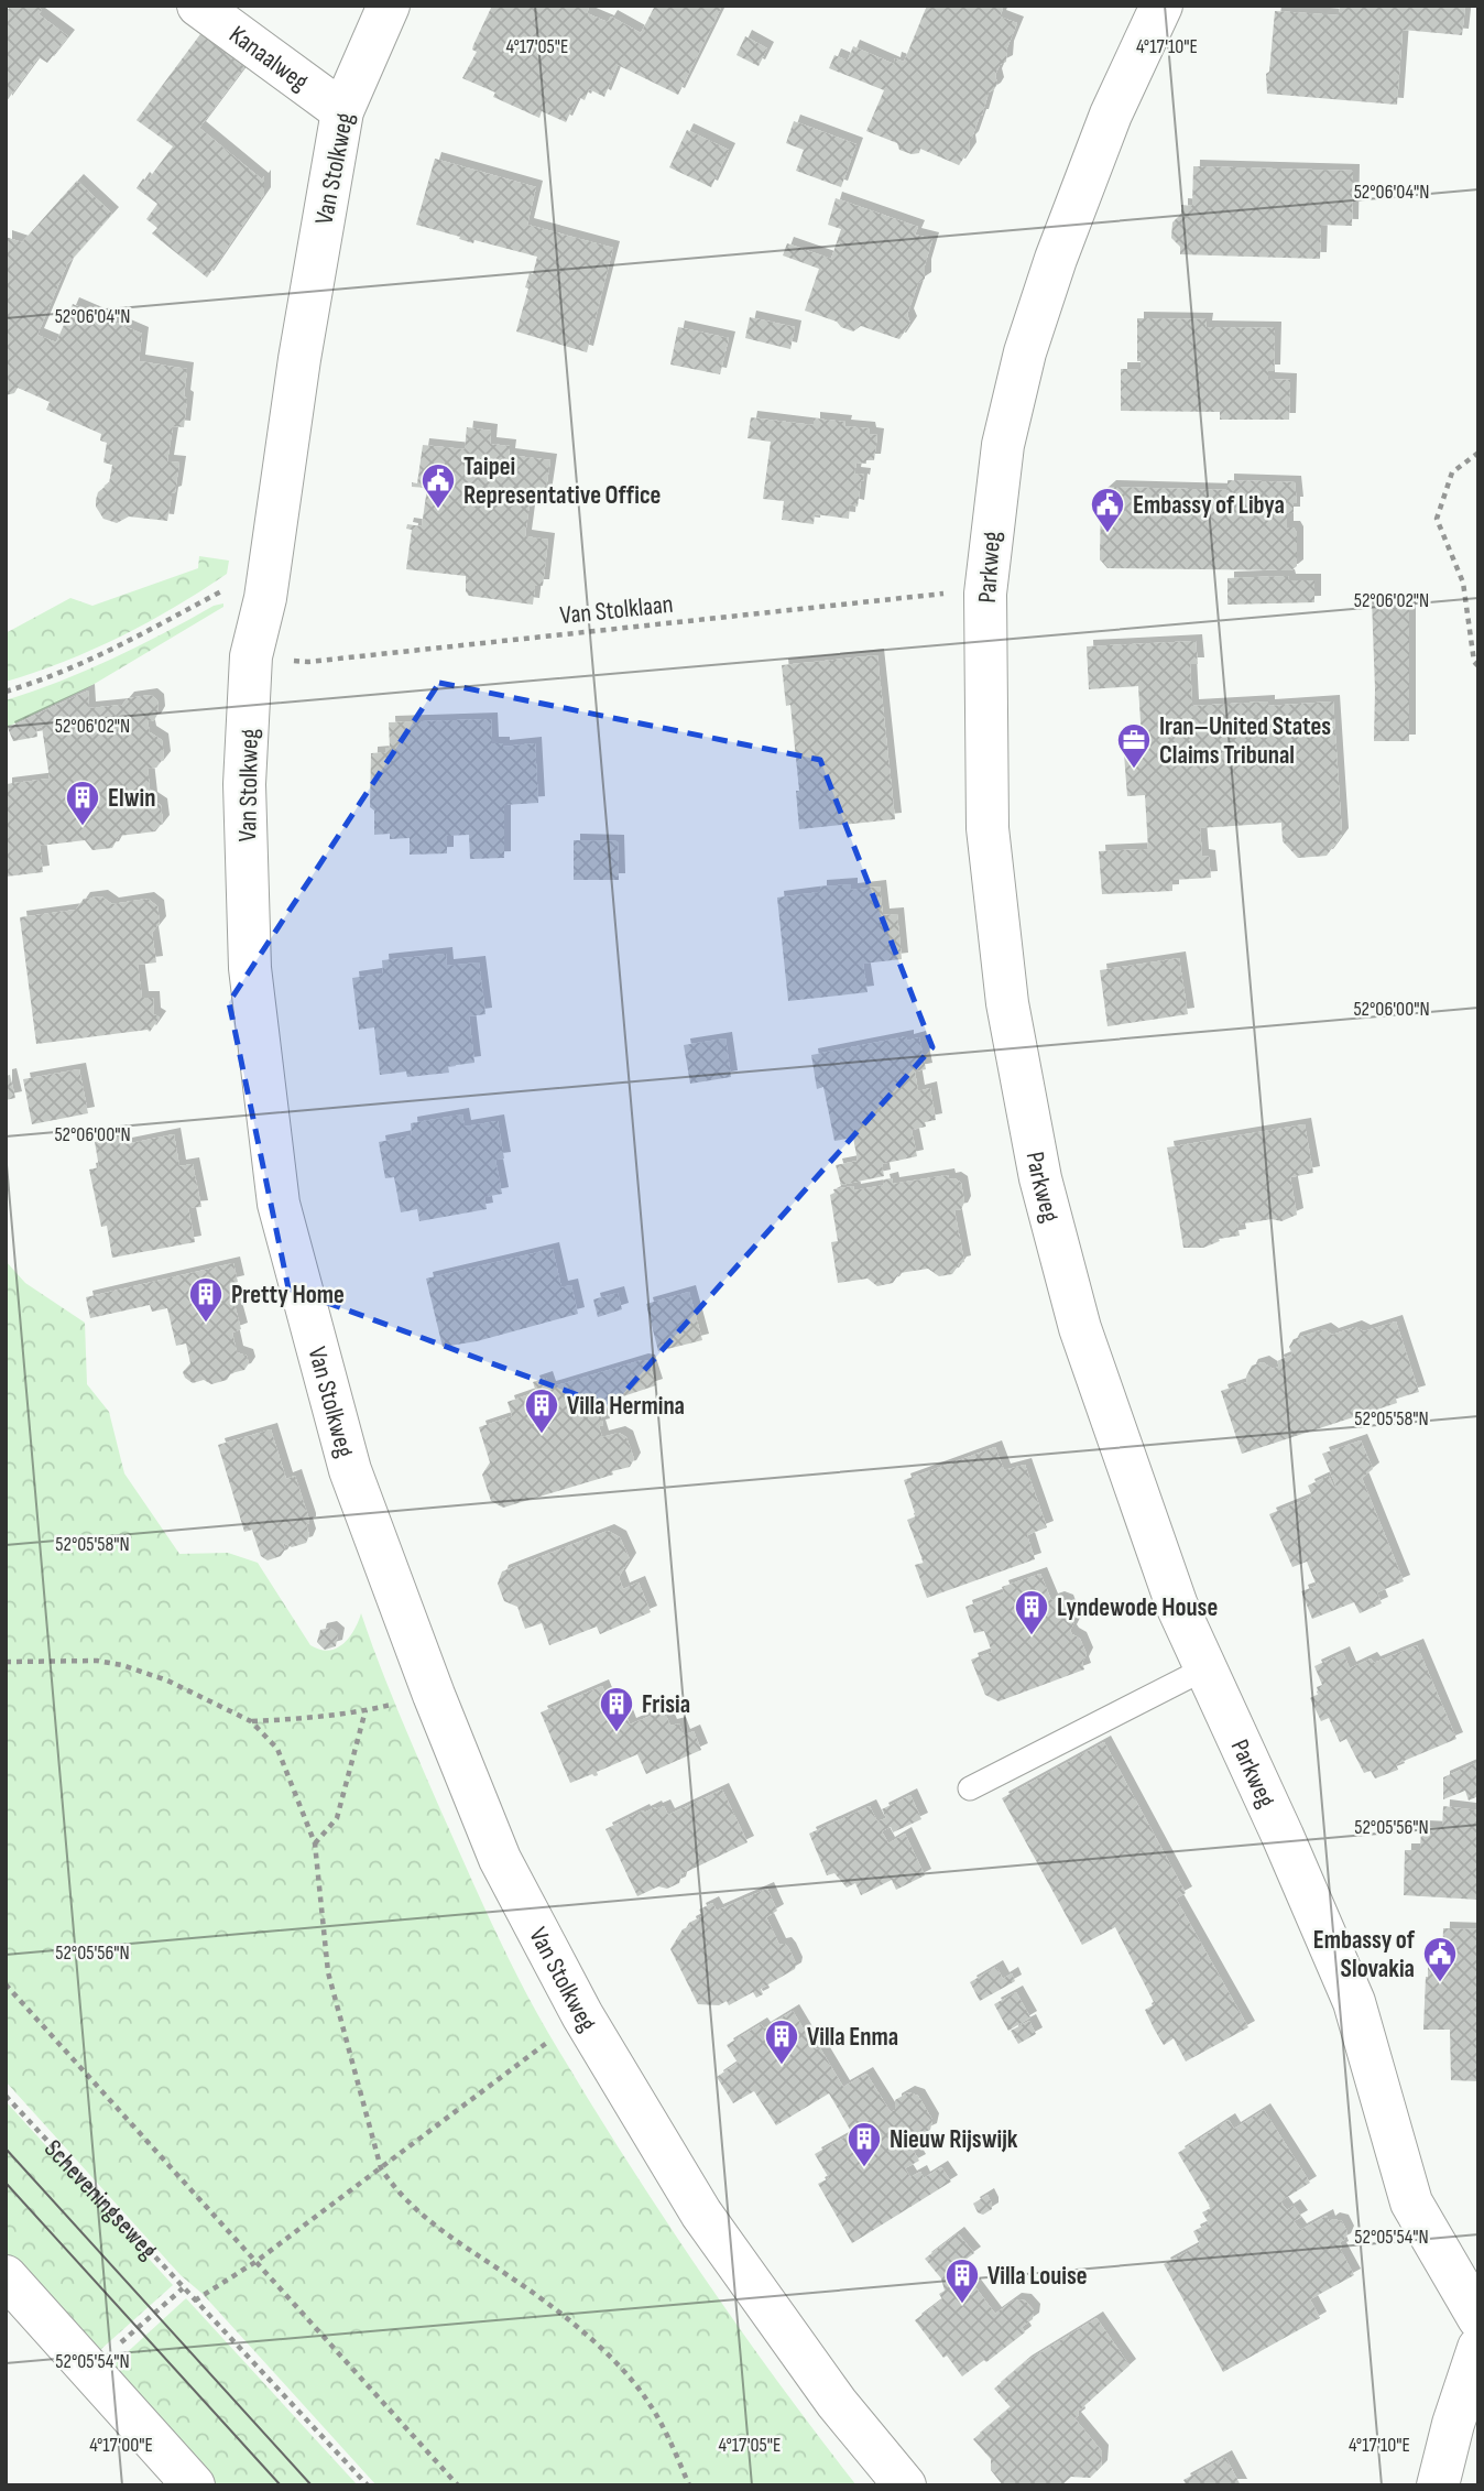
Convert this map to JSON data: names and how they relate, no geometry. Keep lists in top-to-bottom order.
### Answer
{
  "streets": {
    "street": ["Kanaalweg", "Van Stolkweg", "Parkweg"],
    "path": ["Van Stolklaan", "Scheveningseweg"]
  },
  "crossings": [
    ["Kanaalweg", "Van Stolkweg"],
    ["Van Stolkweg", "Van Stolklaan"],
    ["Parkweg", "Van Stolklaan"]
  ],
  "places": {
    "public building": ["Taipei Representative Office", "Embassy of Libya", "Embassy of Slovakia"],
    "office": ["Iran–United States Claims Tribunal"],
    "building": [
      "Elwin",
      "Pretty Home",
      "Villa Hermina",
      "Lyndewode House",
      "Frisia",
      "Villa Enma",
      "Nieuw Rijswijk",
      "Villa Louise"
    ]
  },
  "coordinates": [
    "4°17'05\"E",
    "4°17'10\"E",
    "52°06'04\"N",
    "52°06'02\"N",
    "52°06'00\"N",
    "52°05'58\"N",
    "52°05'56\"N",
    "52°05'54\"N",
    "4°17'00\"E"
  ]
}
